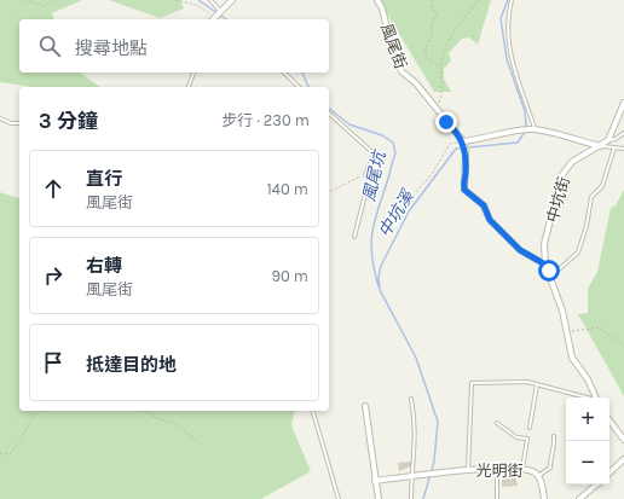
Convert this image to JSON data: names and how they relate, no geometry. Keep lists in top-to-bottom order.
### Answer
{
  "streets": {
    "street": ["風尾街", "中坑街", "光明街"]
  },
  "crossings": [
    ["風尾街", "中坑街"]
  ],
  "water": ["風尾坑", "中坑溪"],
  "page": {
    "search": "搜尋地點",
    "heading": ["3 分鐘", "步行 · 230 m"],
    "list": [
      ["直行", "風尾街", "140 m"],
      ["右轉", "風尾街", "90 m"],
      "抵達目的地"
    ],
    "map_buttons": ["+", "−"]
  }
}
